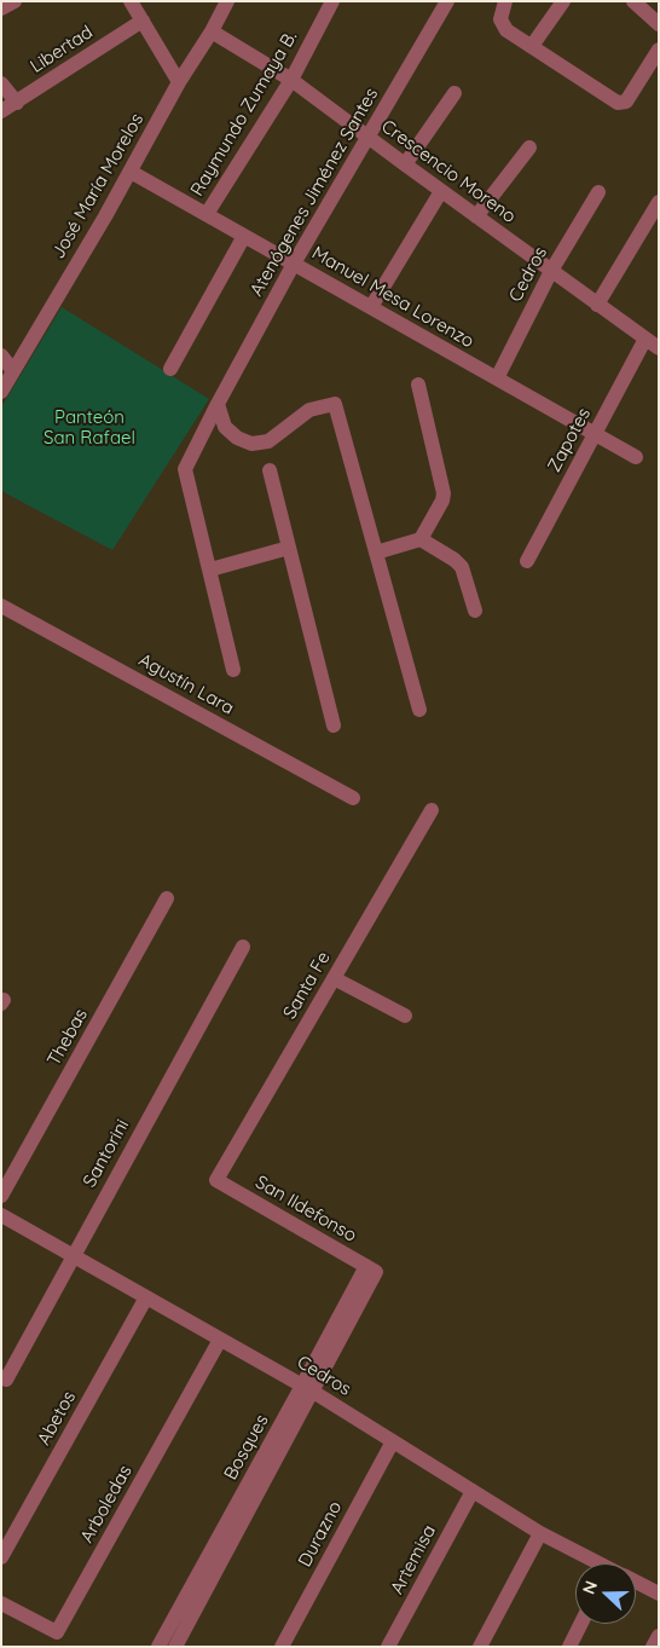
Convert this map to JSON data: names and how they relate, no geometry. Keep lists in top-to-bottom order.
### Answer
{
  "streets": {
    "street": [
      "Libertad",
      "Raymundo Zumaya B.",
      "Crescencio Moreno",
      "José María Morelos",
      "Atenógenes Jiménez Santes",
      "Cedros",
      "Manuel Mesa Lorenzo",
      "Zapotes",
      "Agustín Lara",
      "Santa Fe",
      "Thebas",
      "Santorini",
      "San Ildefonso",
      "Abetos",
      "Bosques",
      "Arboledas",
      "Durazno",
      "Artemisa"
    ]
  },
  "crossings": [
    ["Raymundo Zumaya B.", "Crescencio Moreno"],
    ["Raymundo Zumaya B.", "Manuel Mesa Lorenzo"],
    ["Crescencio Moreno", "José María Morelos"],
    ["Crescencio Moreno", "Atenógenes Jiménez Santes"],
    ["Crescencio Moreno", "Cedros"],
    ["Crescencio Moreno", "Zapotes"],
    ["José María Morelos", "Manuel Mesa Lorenzo"],
    ["Atenógenes Jiménez Santes", "Manuel Mesa Lorenzo"],
    ["Cedros", "Manuel Mesa Lorenzo"],
    ["Cedros", "Santorini"],
    ["Cedros", "Abetos"],
    ["Cedros", "Bosques"],
    ["Cedros", "Arboledas"],
    ["Cedros", "Durazno"],
    ["Cedros", "Artemisa"],
    ["Manuel Mesa Lorenzo", "Zapotes"],
    ["Santa Fe", "San Ildefonso"],
    ["San Ildefonso", "Bosques"]
  ],
  "parks": ["Panteón San Rafael"],
  "north": "left"
}
